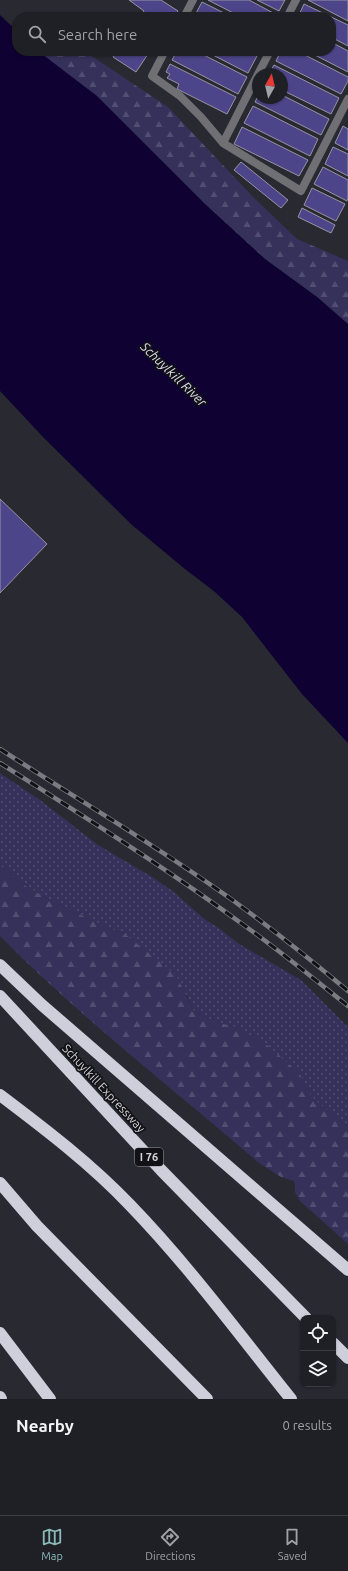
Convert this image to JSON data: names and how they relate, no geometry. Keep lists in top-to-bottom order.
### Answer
{
  "streets": {
    "highway": ["Schuylkill Expressway", "I 76"]
  },
  "water": ["Schuylkill River"],
  "north": "top",
  "page": {
    "search": "Search here",
    "heading": ["Nearby", "0 results"],
    "nav": ["Map", "Directions", "Saved"]
  }
}
